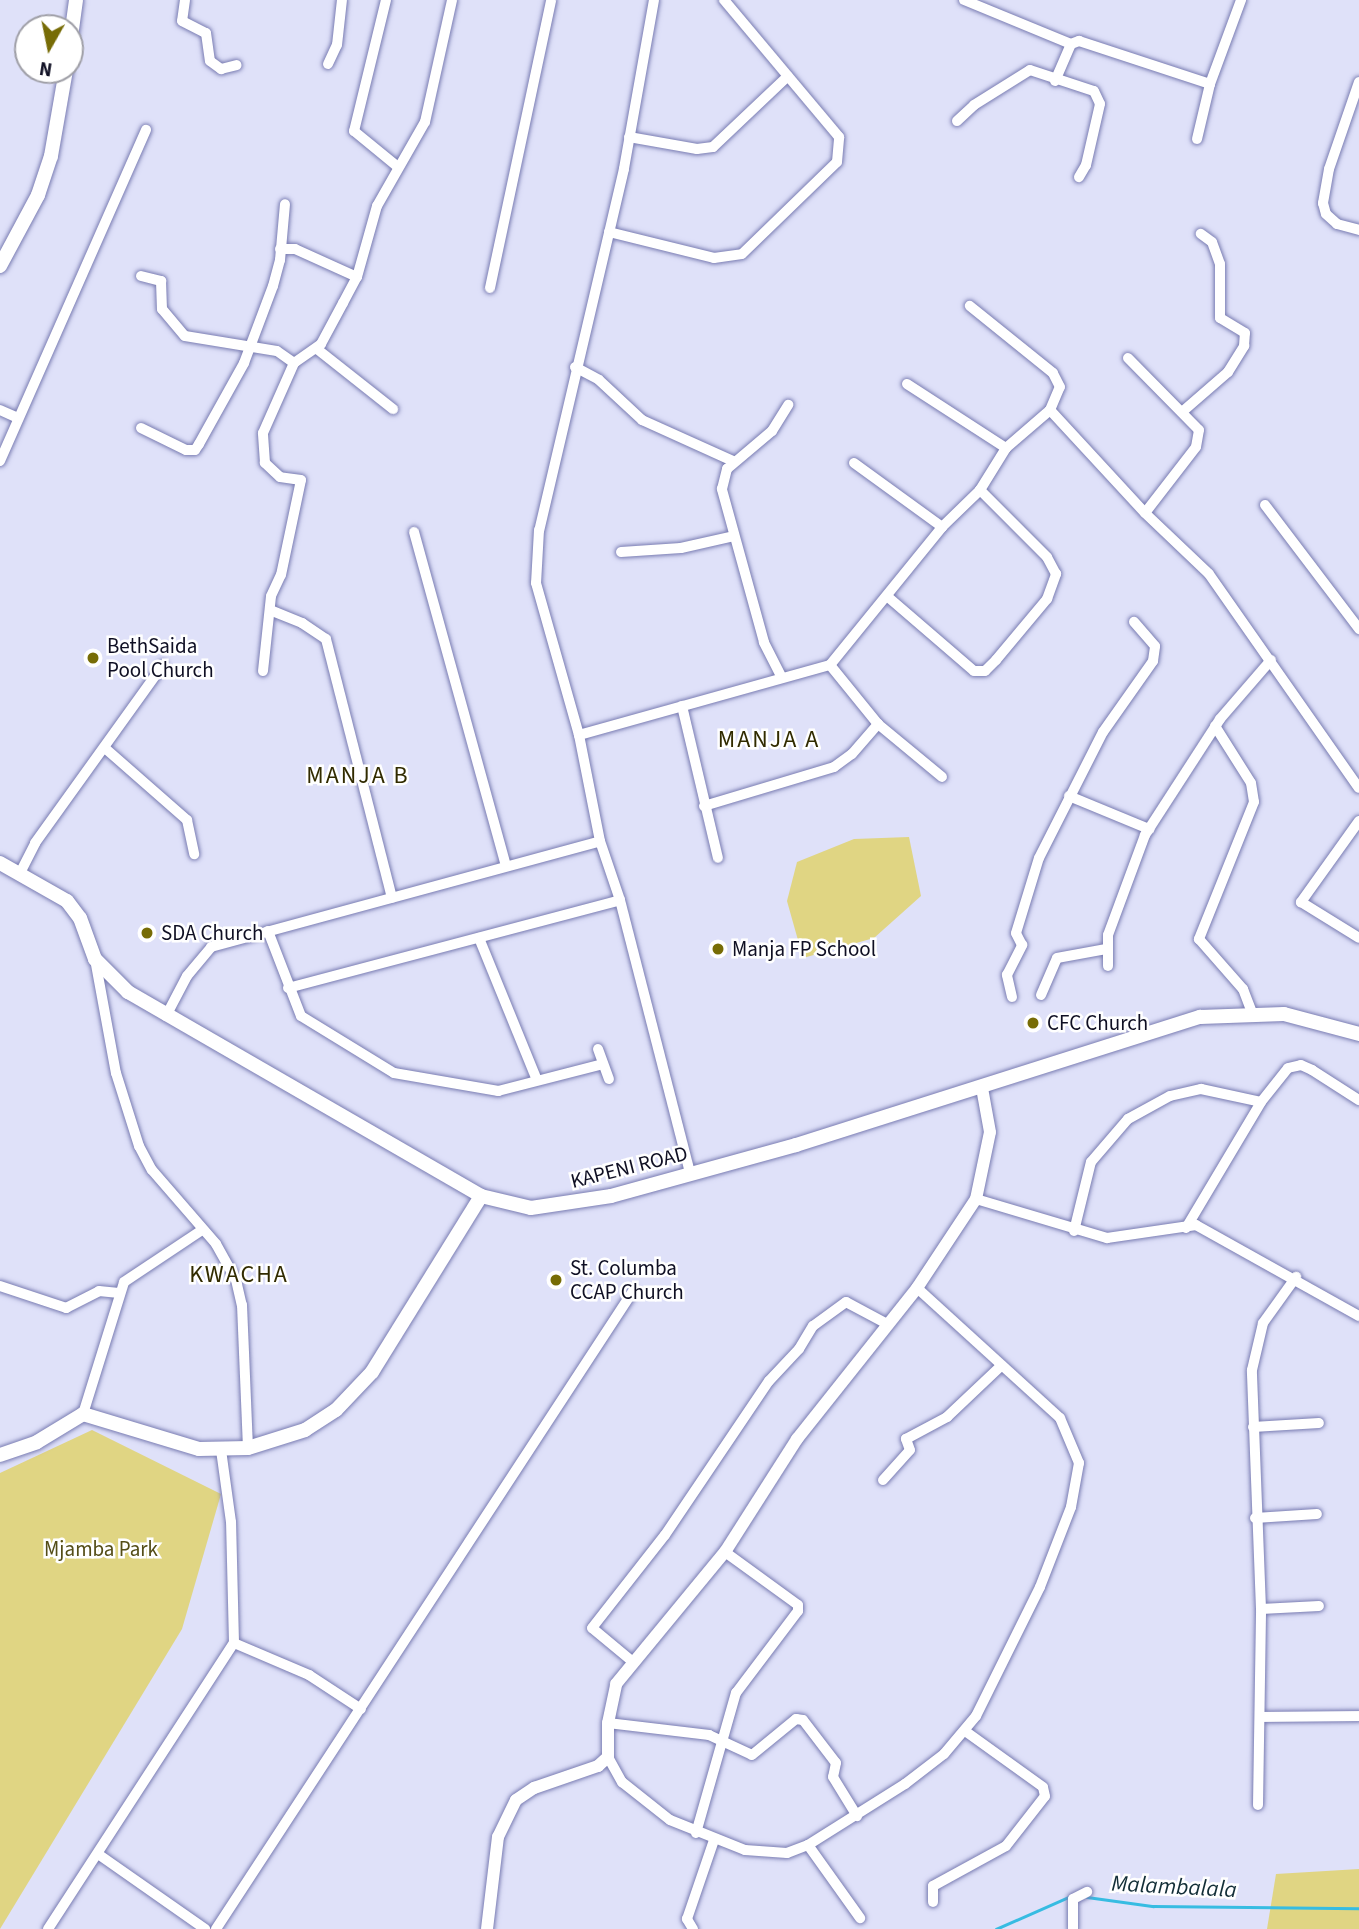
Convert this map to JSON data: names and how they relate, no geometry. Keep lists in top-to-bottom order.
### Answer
{
  "streets": {
    "main road": ["KAPENI ROAD"]
  },
  "districts": ["MANJA A", "MANJA B", "KWACHA"],
  "water": ["Malambalala"],
  "parks": ["Mjamba Park"],
  "places": [
    "BethSaida Pool Church",
    "SDA Church",
    "Manja FP School",
    "CFC Church",
    "St. Columba CCAP Church"
  ],
  "north": "bottom"
}
